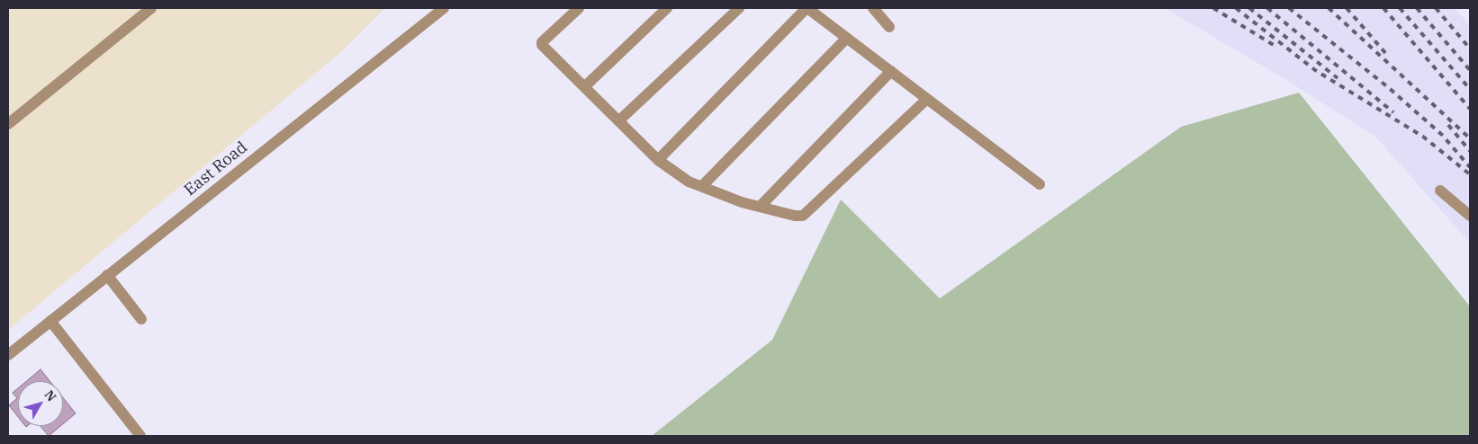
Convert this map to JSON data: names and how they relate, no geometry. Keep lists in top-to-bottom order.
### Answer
{
  "streets": {
    "street": ["East Road"]
  },
  "north": "top right"
}
